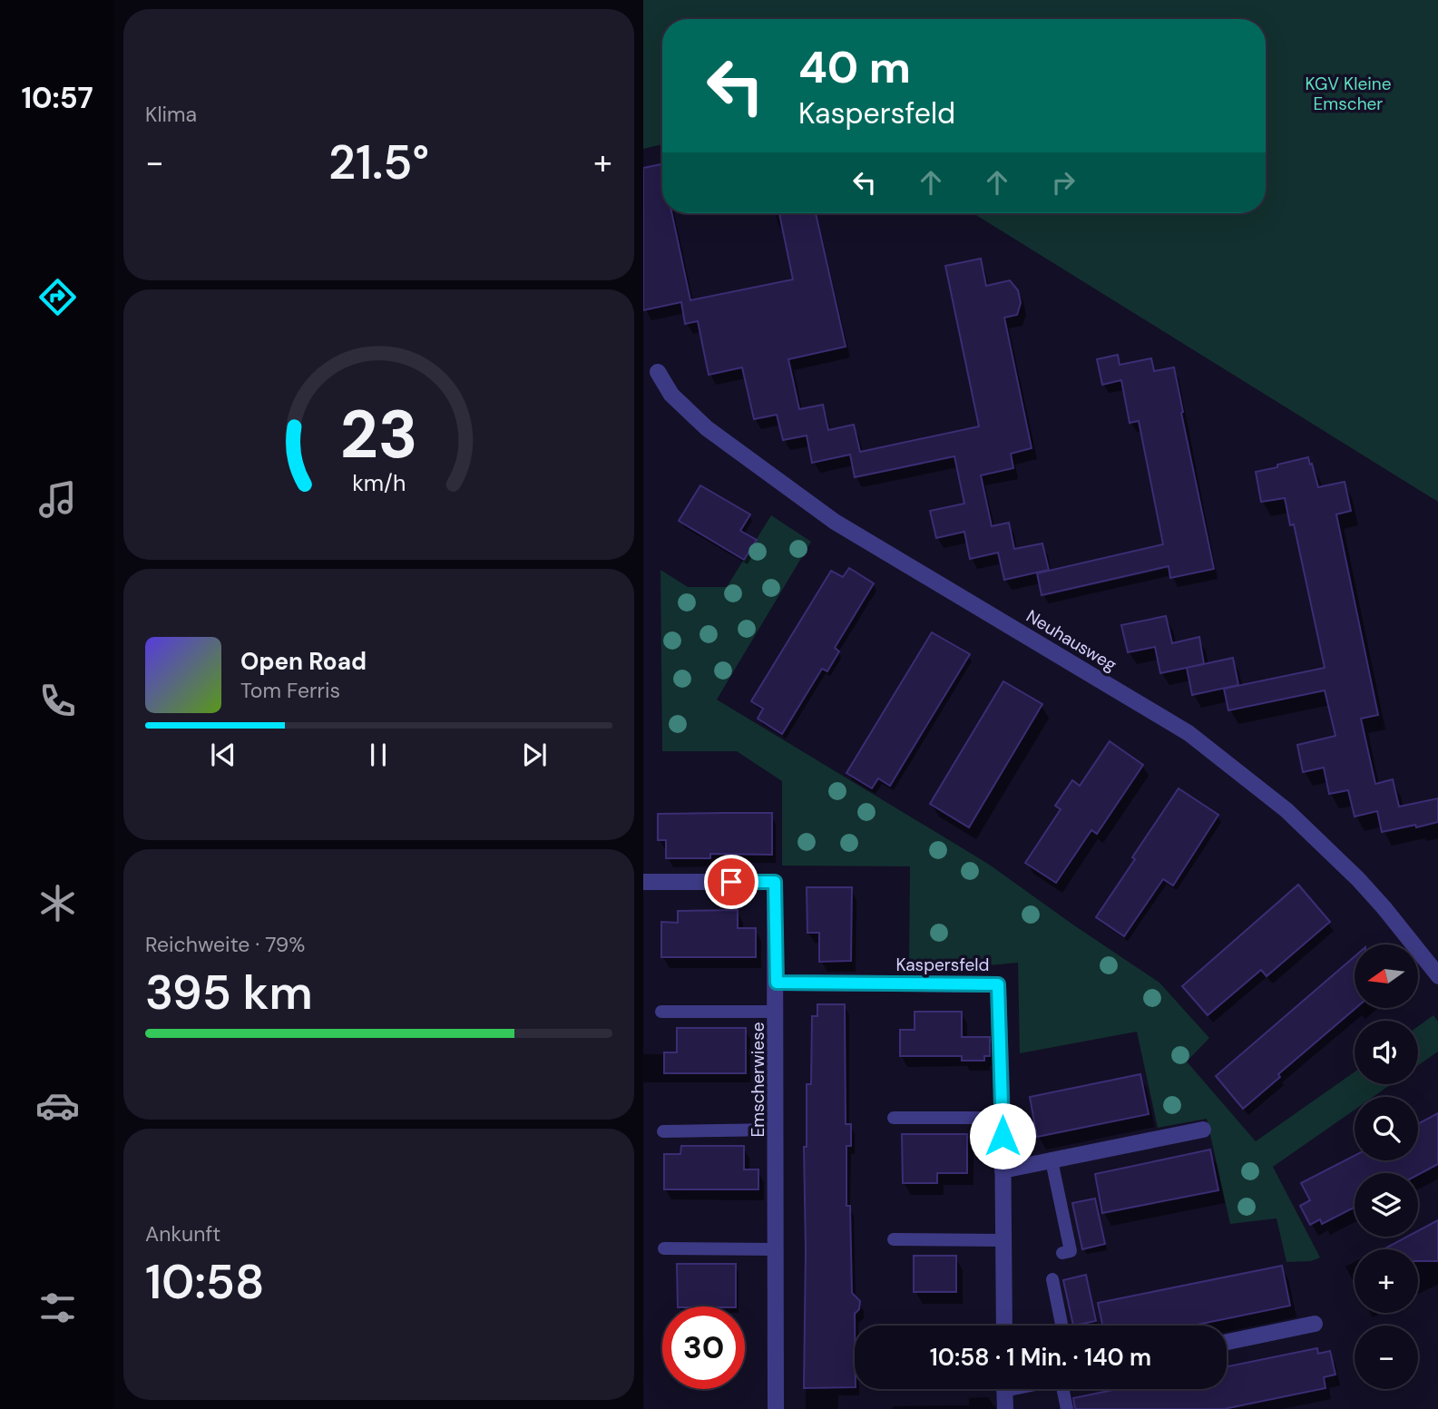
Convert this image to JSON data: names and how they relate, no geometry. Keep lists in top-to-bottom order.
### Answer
{
  "streets": {
    "street": ["Neuhausweg", "Kaspersfeld", "Emscherwiese"]
  },
  "crossings": [
    ["Kaspersfeld", "Emscherwiese"]
  ],
  "parks": ["KGV Kleine Emscher"],
  "north": "left",
  "page": {
    "tabs": "10:57",
    "tile": [
      "Klima",
      ["Reichweite · 79%", "395 km"],
      ["Ankunft", "10:58"]
    ],
    "turn": ["40 m", "Kaspersfeld"],
    "heat": ["−", "21.5°", "+"],
    "song": ["Open Road", "Tom Ferris"],
    "map_buttons": ["+", "−"],
    "limit": "30",
    "trip": "10:58 · 1 Min. · 140 m",
    "gauge": ["23", "km/h"]
  }
}
